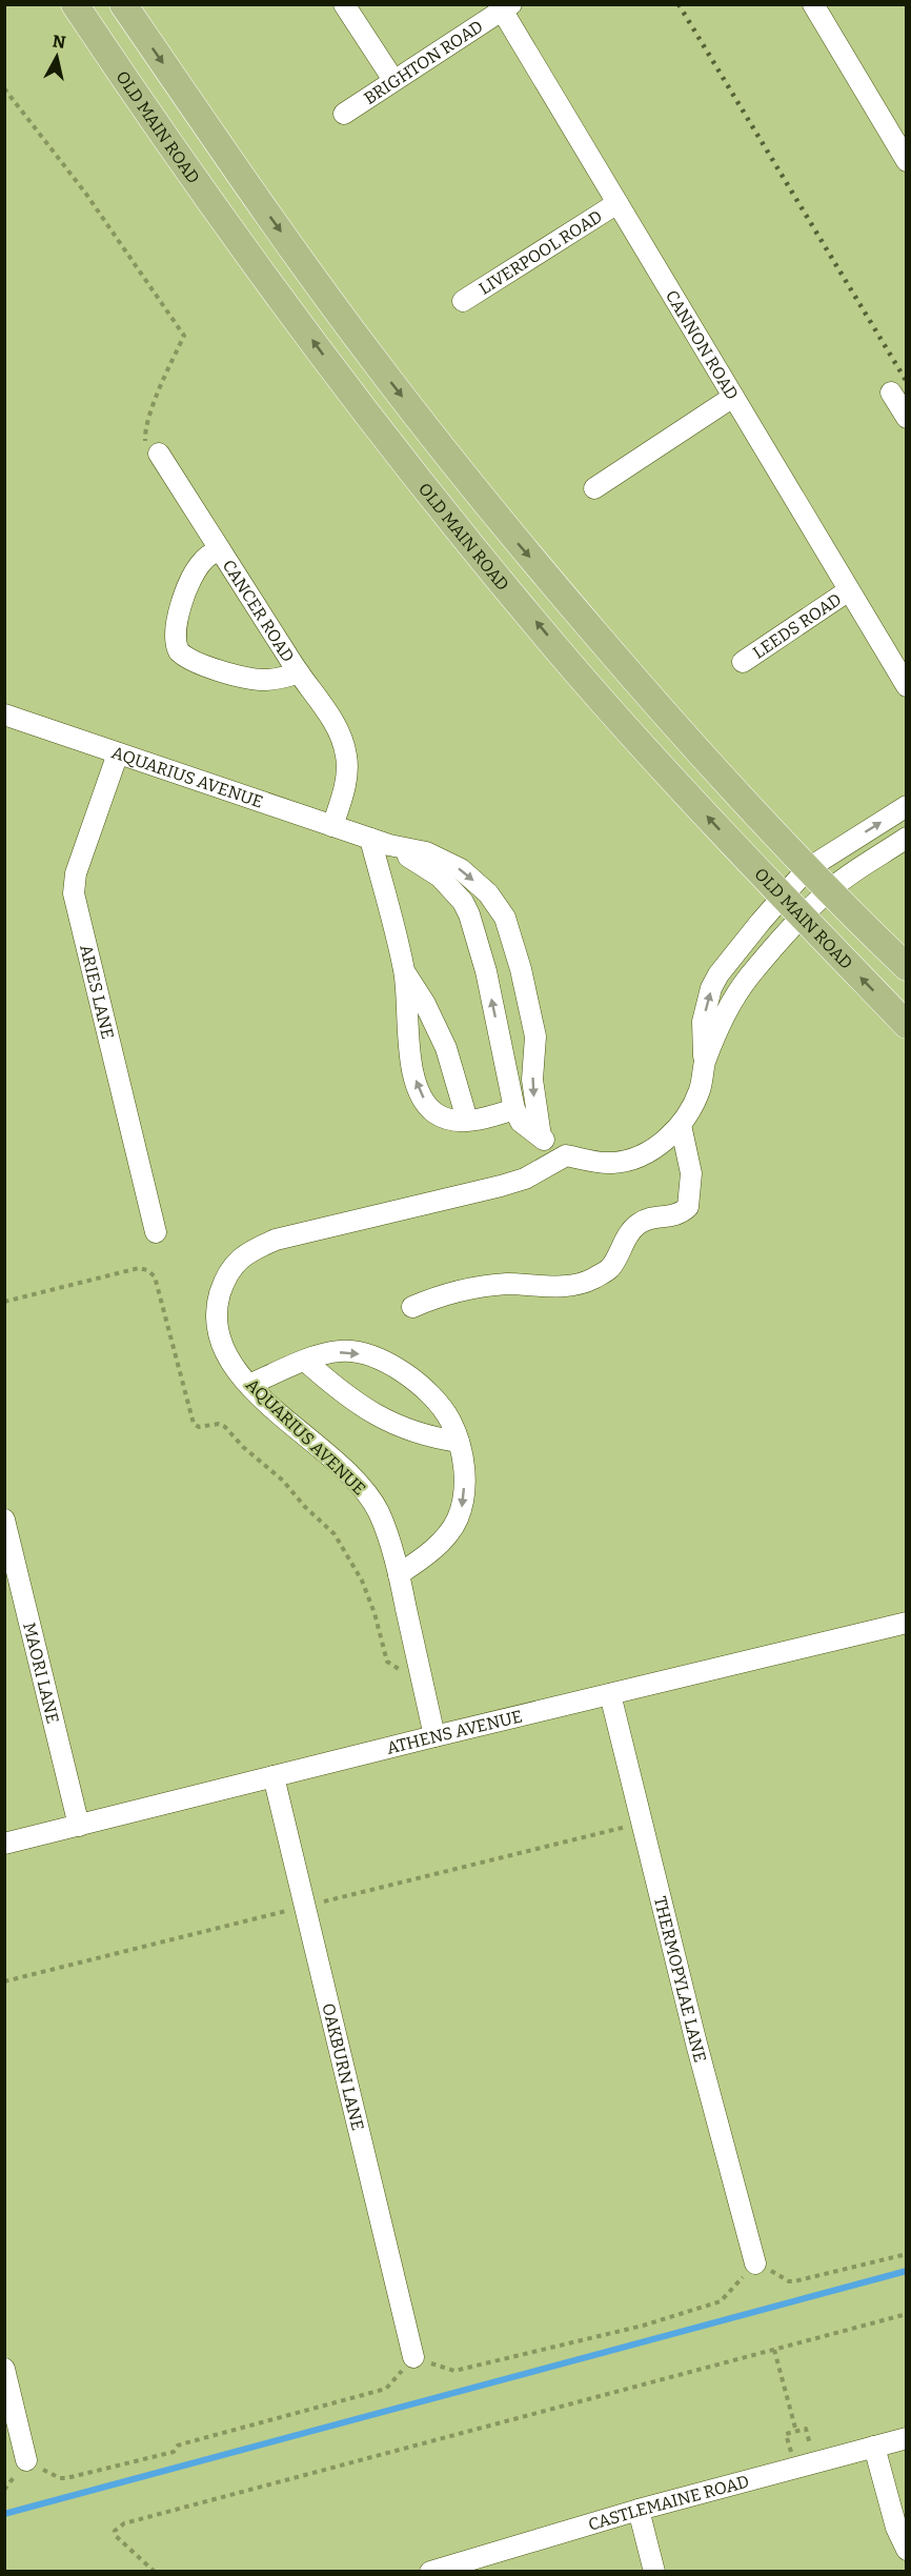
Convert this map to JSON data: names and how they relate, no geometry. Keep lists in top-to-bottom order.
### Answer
{
  "streets": {
    "main road": ["OLD MAIN ROAD"],
    "street": [
      "BRIGHTON ROAD",
      "LIVERPOOL ROAD",
      "CANNON ROAD",
      "CANCER ROAD",
      "LEEDS ROAD",
      "AQUARIUS AVENUE",
      "ARIES LANE",
      "MAORI LANE",
      "ATHENS AVENUE",
      "THERMOPYLAE LANE",
      "OAKBURN LANE",
      "CASTLEMAINE ROAD"
    ]
  },
  "crossings": [
    ["BRIGHTON ROAD", "CANNON ROAD"],
    ["OLD MAIN ROAD", "AQUARIUS AVENUE"],
    ["LIVERPOOL ROAD", "CANNON ROAD"],
    ["CANNON ROAD", "LEEDS ROAD"],
    ["CANCER ROAD", "AQUARIUS AVENUE"],
    ["AQUARIUS AVENUE", "ARIES LANE"],
    ["AQUARIUS AVENUE", "ATHENS AVENUE"],
    ["MAORI LANE", "ATHENS AVENUE"],
    ["ATHENS AVENUE", "THERMOPYLAE LANE"],
    ["ATHENS AVENUE", "OAKBURN LANE"]
  ],
  "north": "top"
}
